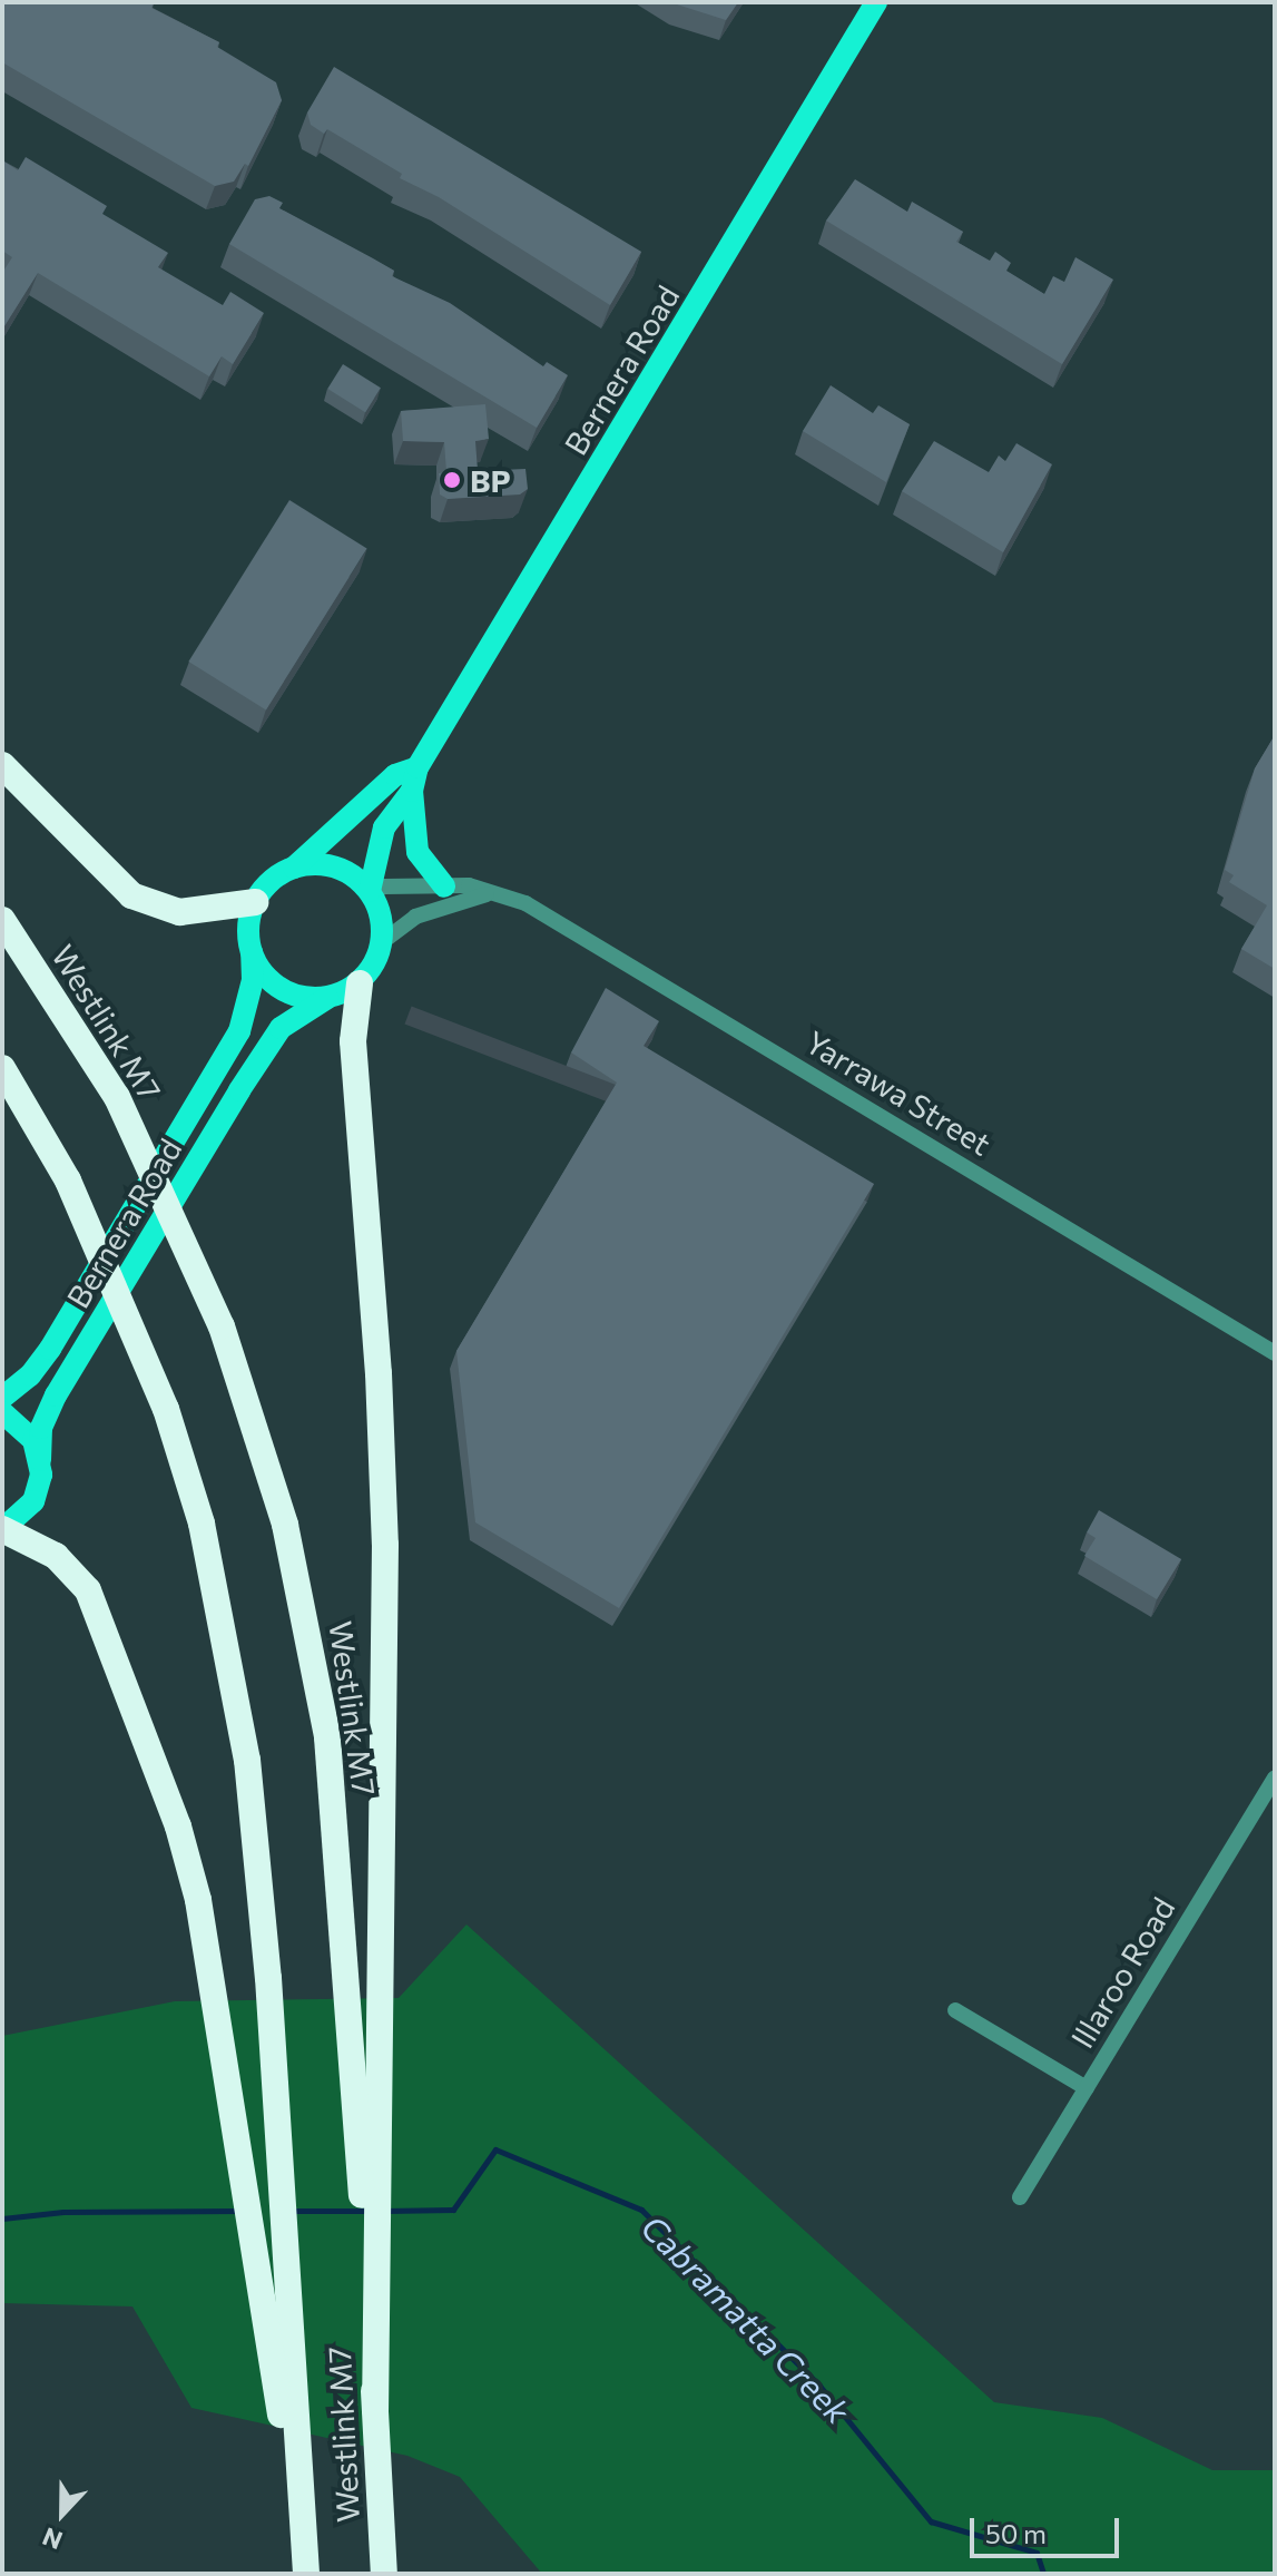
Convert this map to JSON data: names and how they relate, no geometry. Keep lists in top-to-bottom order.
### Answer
{
  "streets": {
    "highway": ["Westlink M7"],
    "main road": ["Bernera Road"],
    "street": ["Yarrawa Street", "Illaroo Road"]
  },
  "crossings": [
    ["Bernera Road", "Yarrawa Street"]
  ],
  "water": ["Cabramatta Creek"],
  "places": ["BP"],
  "scale_bar": "50 m",
  "north": "bottom"
}
